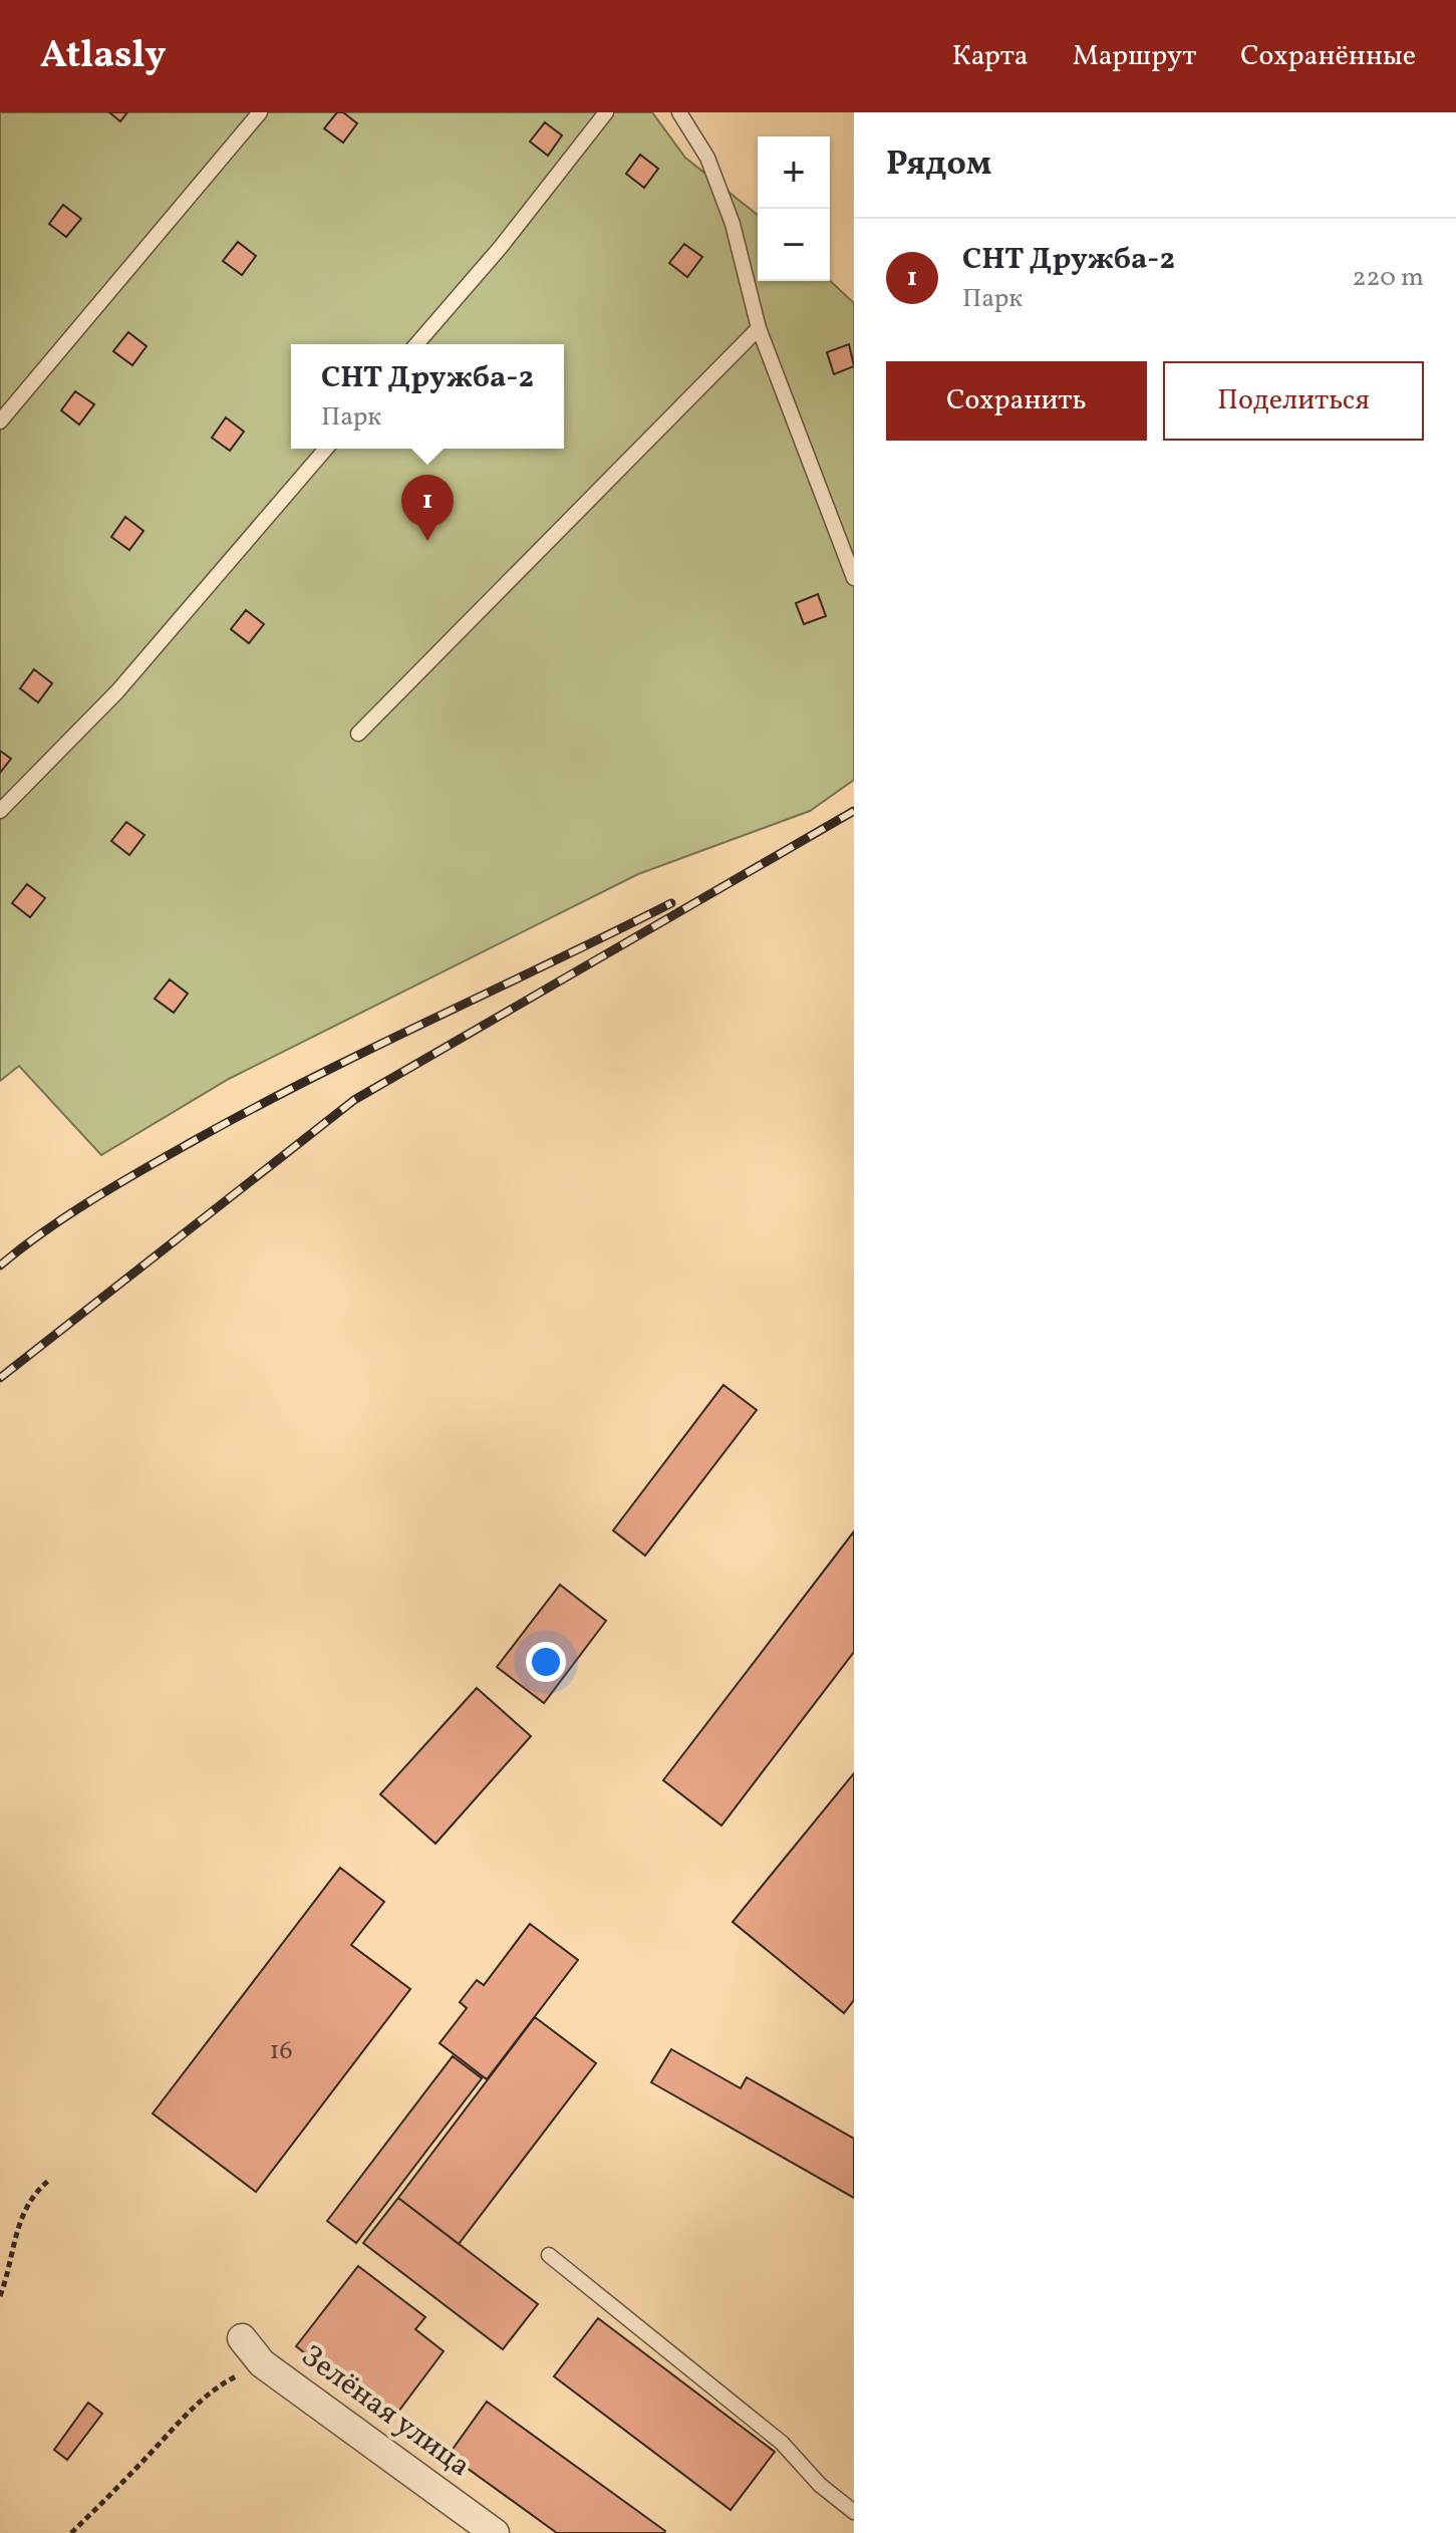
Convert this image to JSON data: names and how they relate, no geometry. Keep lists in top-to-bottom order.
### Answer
{
  "streets": {
    "street": ["Зелёная улица"]
  },
  "house_numbers": ["16"],
  "page": {
    "header": "Atlasly",
    "nav": ["Карта", "Маршрут", "Сохранённые"],
    "heading": "Рядом",
    "map_buttons": ["+", "−"],
    "list": [
      {
        "mark": "1",
        "name": "СНТ Дружба-2",
        "note": "Парк",
        "value": "220 m"
      }
    ],
    "buttons": ["Сохранить", "Поделиться"],
    "popup": ["СНТ Дружба-2", "Парк"],
    "pins": "1"
  }
}
